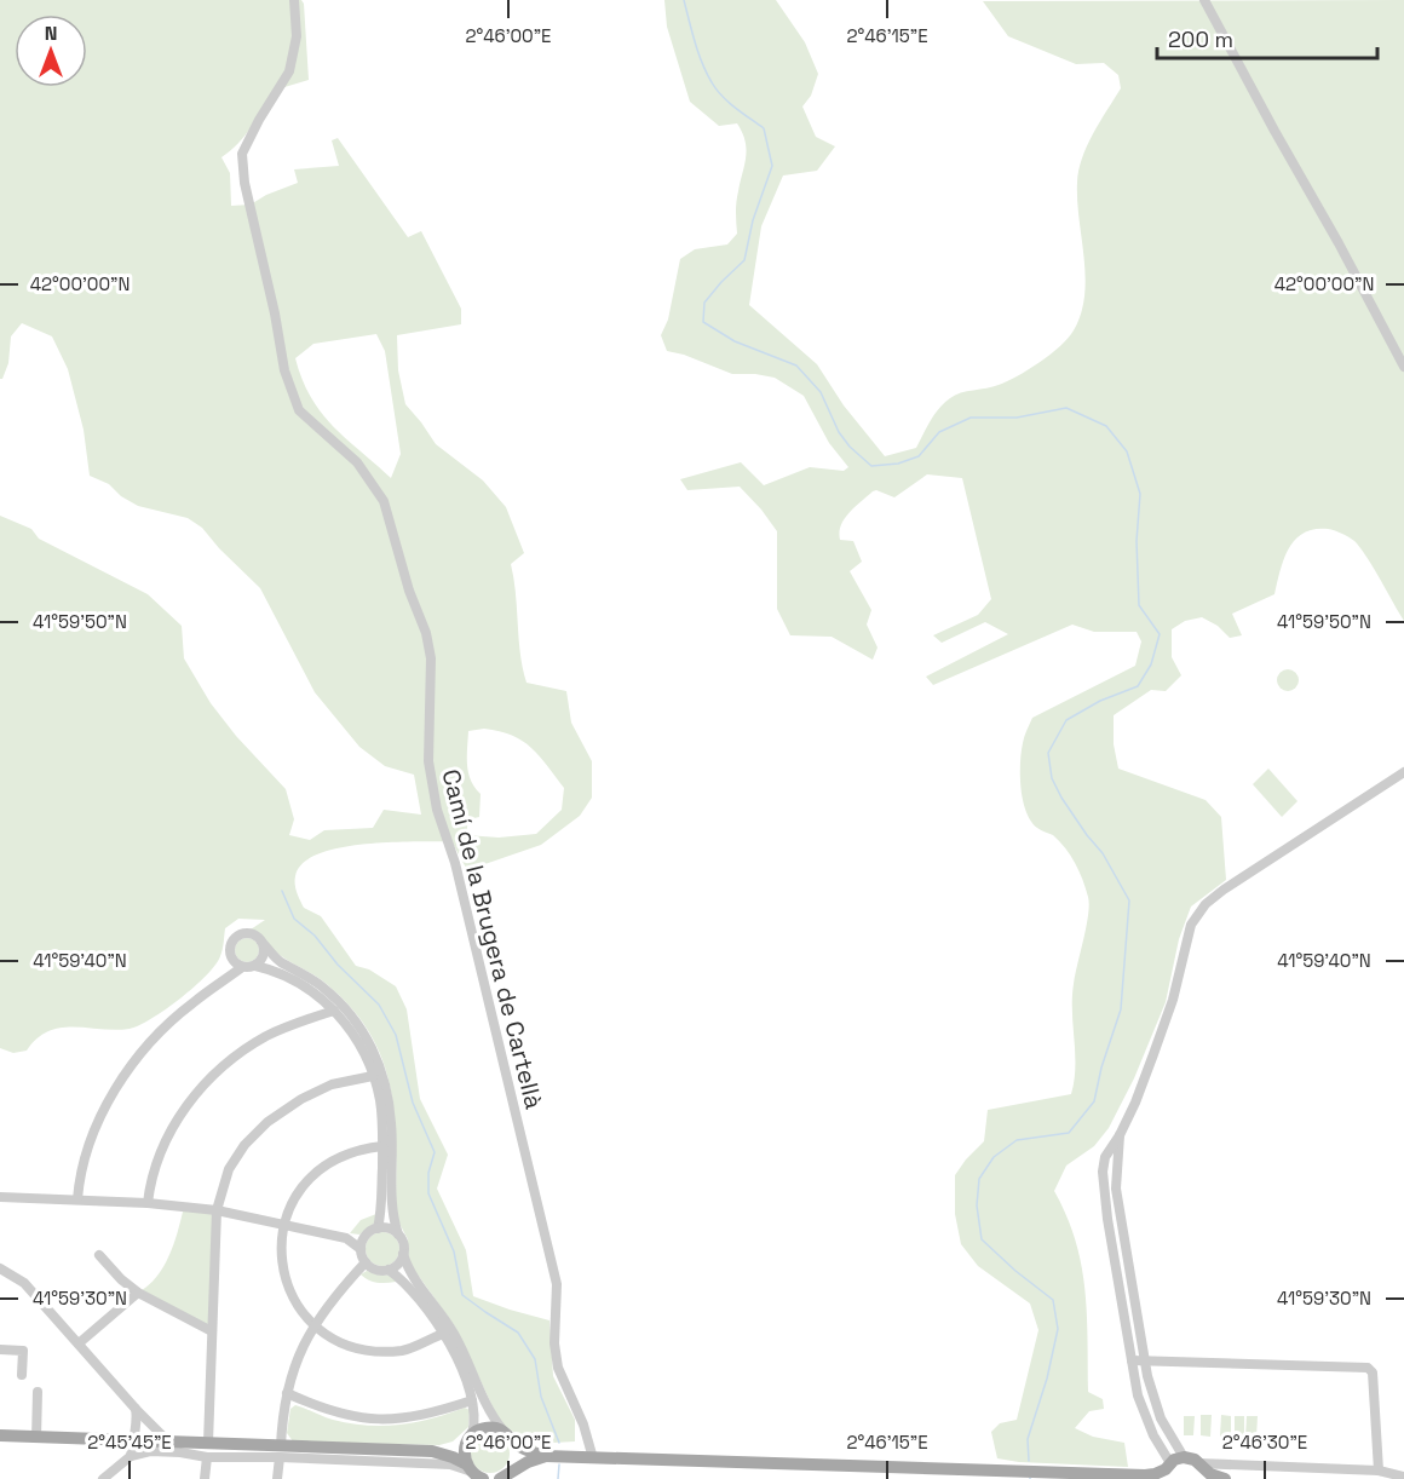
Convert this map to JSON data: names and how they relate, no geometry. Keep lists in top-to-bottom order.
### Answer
{
  "streets": {
    "street": ["Camí de la Brugera de Cartellà"]
  },
  "scale_bar": "200 m",
  "north": "top",
  "coordinates": [
    "2°46'00\"E",
    "2°46'15\"E",
    "42°00'00\"N",
    "41°59'50\"N",
    "41°59'40\"N",
    "41°59'30\"N",
    "2°45'45\"E",
    "2°46'30\"E"
  ]
}
